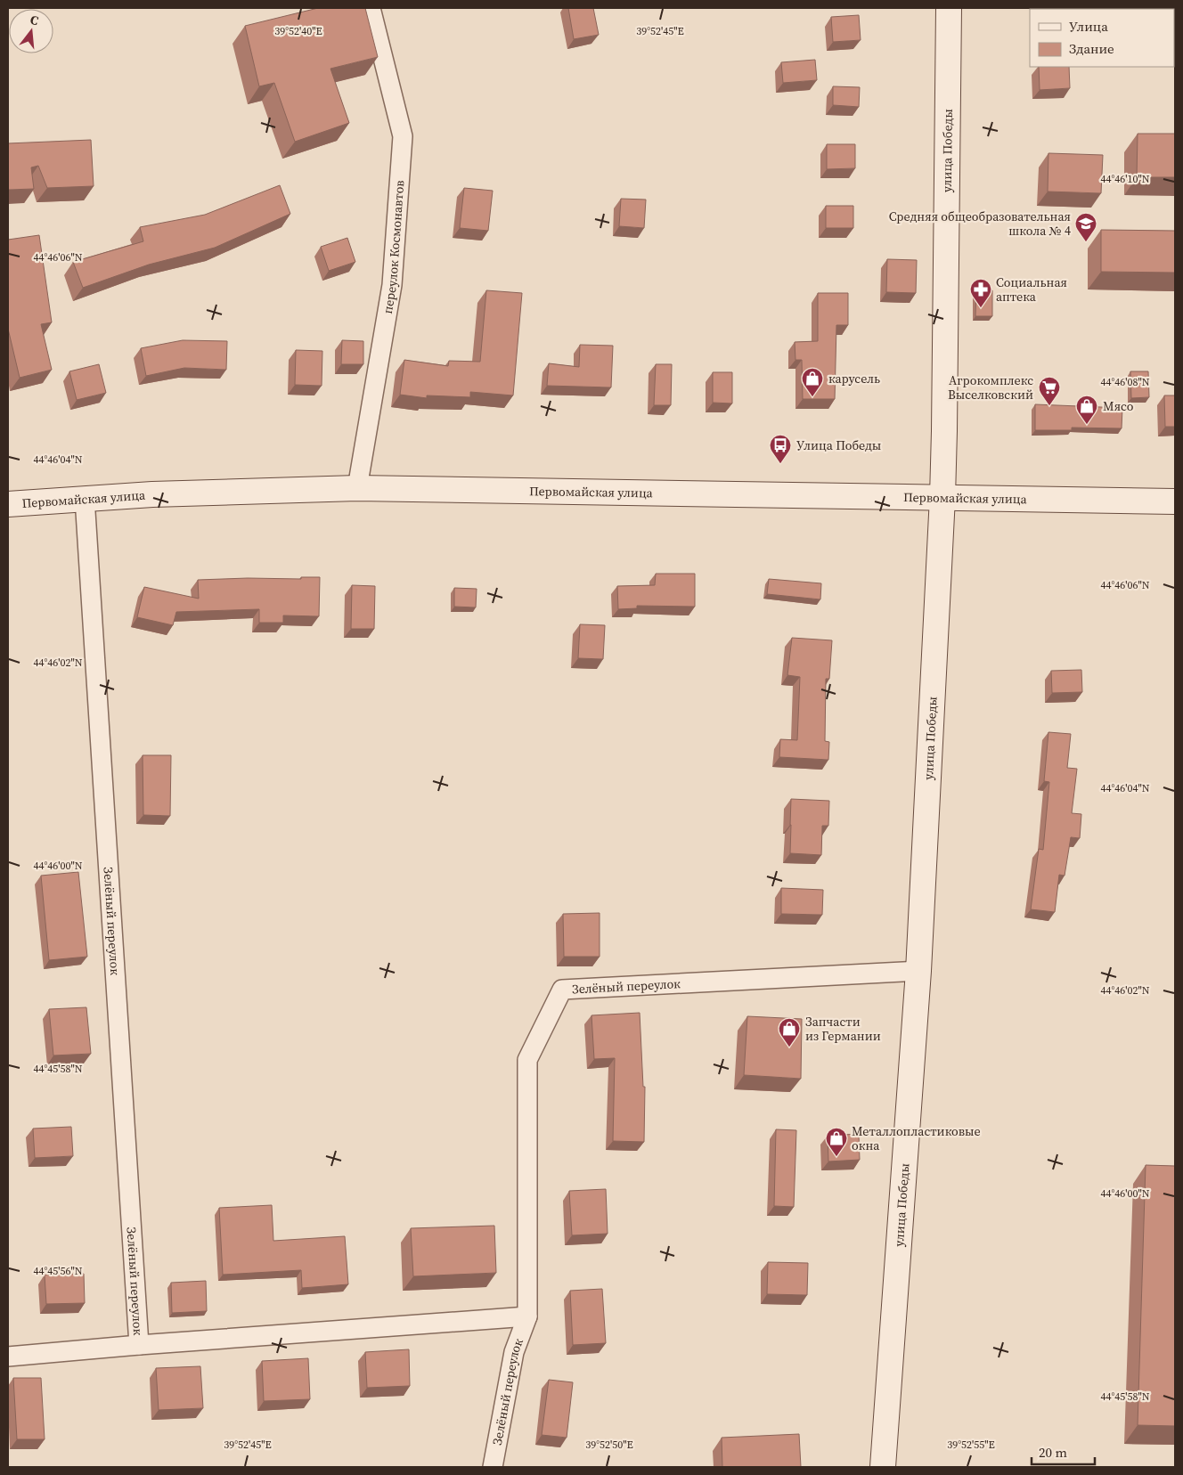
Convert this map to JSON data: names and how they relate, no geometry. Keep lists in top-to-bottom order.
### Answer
{
  "streets": {
    "street": [
      "улица Победы",
      "переулок Космонавтов",
      "Первомайская улица",
      "Зелёный переулок"
    ]
  },
  "crossings": [
    ["улица Победы", "Первомайская улица"],
    ["улица Победы", "Зелёный переулок"],
    ["переулок Космонавтов", "Первомайская улица"],
    ["Первомайская улица", "Зелёный переулок"]
  ],
  "places": {
    "school or university": ["Средняя общеобразовательная школа № 4"],
    "pharmacy": ["Социальная аптека"],
    "shop": [
      "карусель",
      "Мясо",
      "Запчасти из Германии",
      "Металлопластиковые окна"
    ],
    "supermarket": ["Агрокомплекс Выселковский"],
    "bus stop": ["Улица Победы"]
  },
  "legend": ["Улица", "Здание"],
  "scale_bar": "20 m",
  "north": "top",
  "coordinates": [
    "39°52'40\"E",
    "39°52'45\"E",
    "44°46'10\"N",
    "44°46'06\"N",
    "44°46'08\"N",
    "44°46'04\"N",
    "44°46'02\"N",
    "44°46'00\"N",
    "44°45'58\"N",
    "44°45'56\"N",
    "39°52'50\"E",
    "39°52'55\"E"
  ]
}
